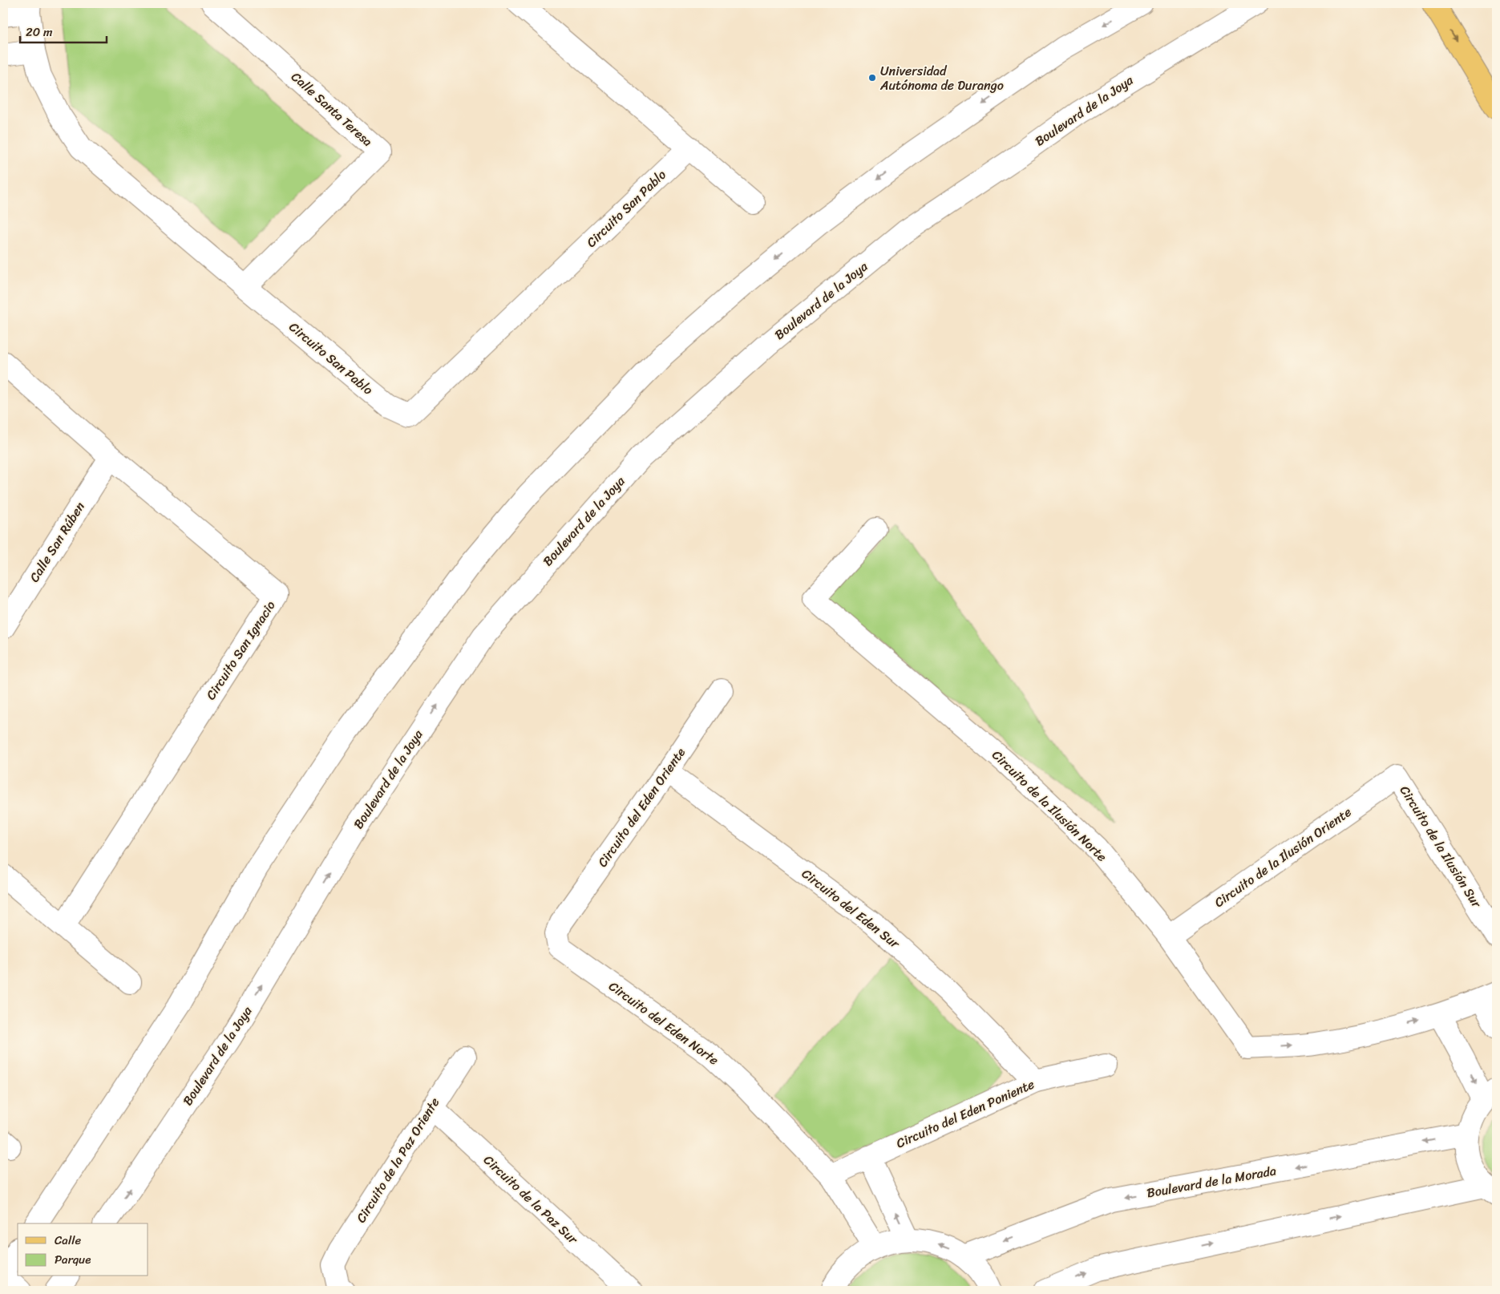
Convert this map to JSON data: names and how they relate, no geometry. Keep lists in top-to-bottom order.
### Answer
{
  "streets": {
    "street": [
      "Calle Santa Teresa",
      "Boulevard de la Joya",
      "Circuito San Pablo",
      "Calle San Rúben",
      "Circuito San Ignacio",
      "Circuito de la Ilusión Norte",
      "Circuito del Eden Oriente",
      "Circuito de la Ilusión Sur",
      "Circuito de la Ilusión Oriente",
      "Circuito del Eden Sur",
      "Circuito del Eden Norte",
      "Circuito del Eden Poniente",
      "Circuito de la Paz Oriente",
      "Boulevard de la Morada",
      "Circuito de la Paz Sur"
    ]
  },
  "crossings": [
    ["Calle Santa Teresa", "Circuito San Pablo"],
    ["Calle San Rúben", "Circuito San Ignacio"],
    ["Circuito de la Ilusión Norte", "Circuito de la Ilusión Oriente"],
    ["Circuito del Eden Oriente", "Circuito del Eden Sur"],
    ["Circuito del Eden Oriente", "Circuito del Eden Norte"],
    ["Circuito de la Ilusión Sur", "Circuito de la Ilusión Oriente"],
    ["Circuito del Eden Sur", "Circuito del Eden Poniente"],
    ["Circuito del Eden Norte", "Circuito del Eden Poniente"],
    ["Circuito de la Paz Oriente", "Circuito de la Paz Sur"]
  ],
  "places": ["Universidad Autónoma de Durango"],
  "legend": ["Calle", "Parque"],
  "scale_bar": "20 m"
}
